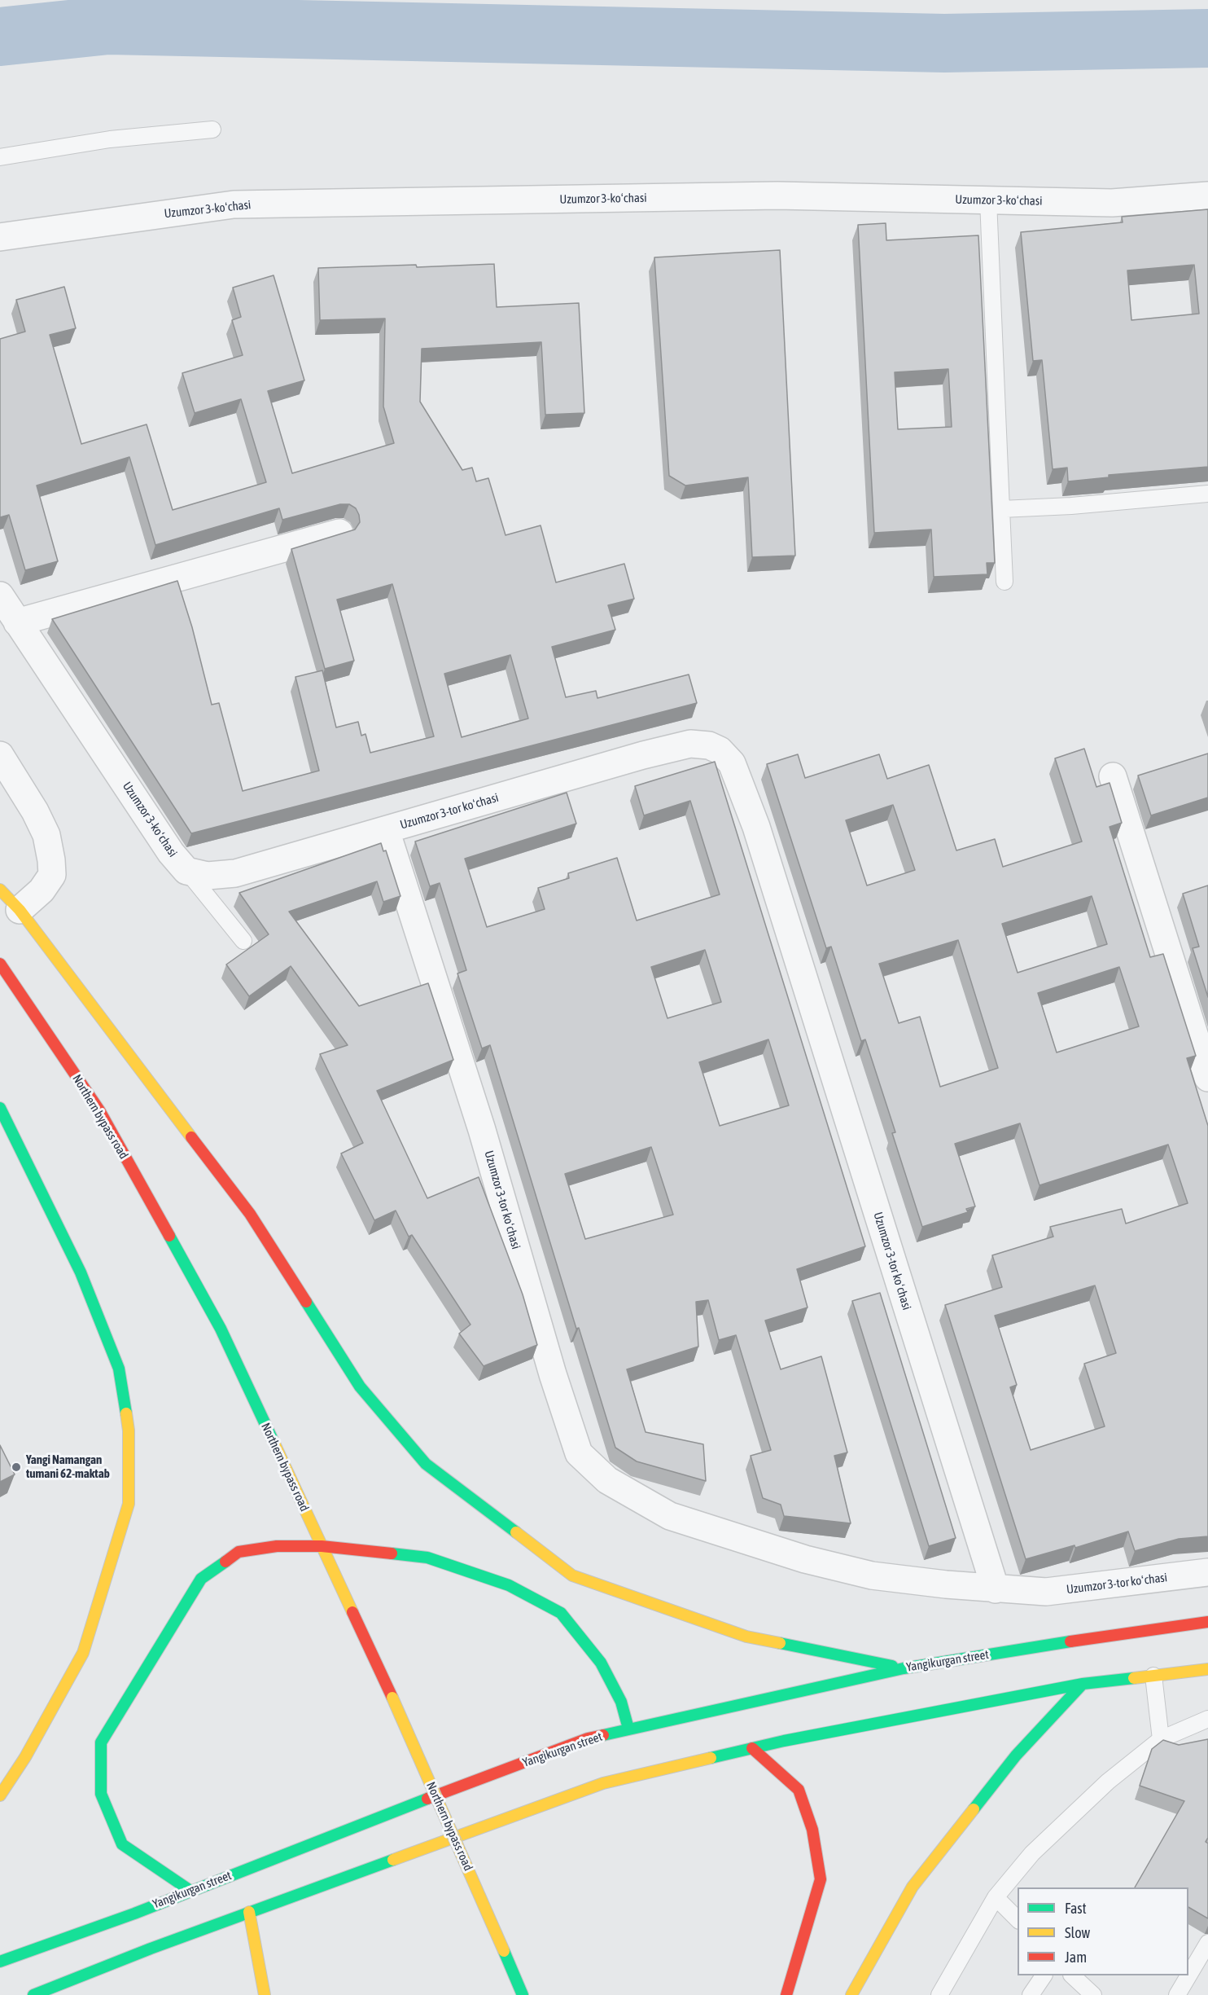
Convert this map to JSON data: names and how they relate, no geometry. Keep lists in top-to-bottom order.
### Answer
{
  "streets": {
    "main road": ["Northern bypass road", "Yangikurgan street"],
    "street": ["Uzumzor 3-koʻchasi", "Uzumzor 3-tor koʻchasi"]
  },
  "places": ["Yangi Namangan tumani 62-maktab"],
  "legend": ["Fast", "Slow", "Jam"]
}
